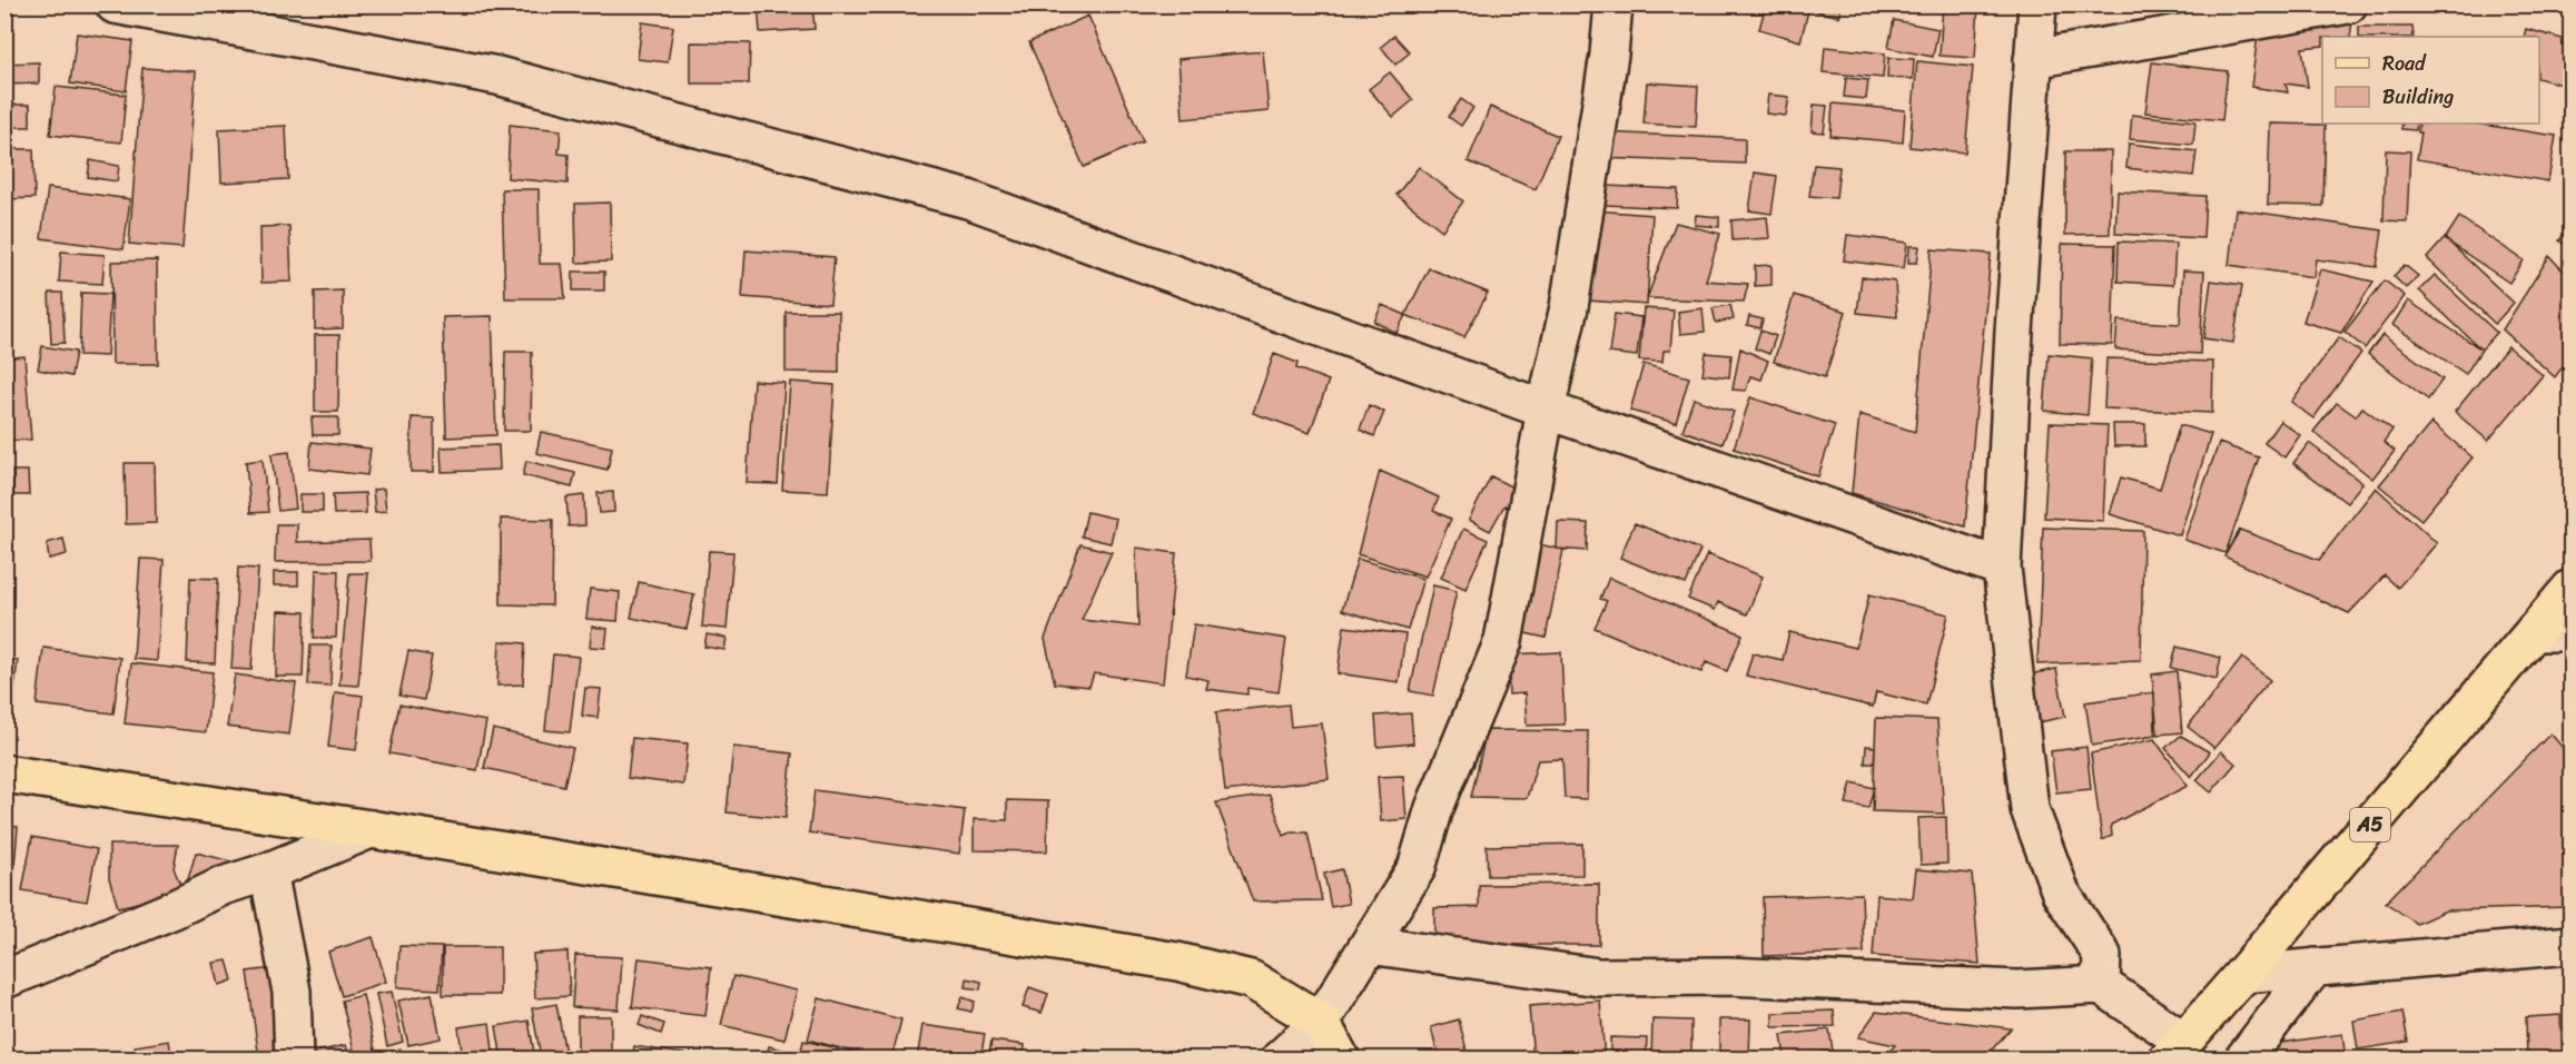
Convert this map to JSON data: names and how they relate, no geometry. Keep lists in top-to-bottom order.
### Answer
{
  "streets": {
    "main road": ["A5"]
  },
  "legend": ["Road", "Building"]
}
